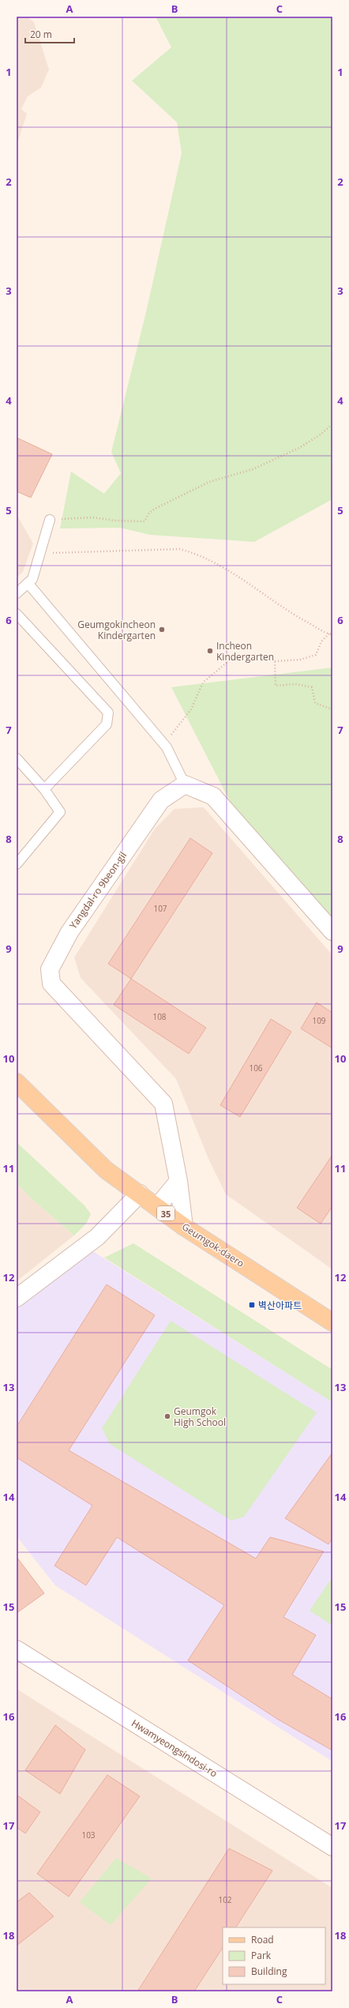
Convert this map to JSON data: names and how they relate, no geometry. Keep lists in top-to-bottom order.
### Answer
{
  "streets": {
    "main road": ["35", "Geumgok-daero"],
    "street": ["Yangdal-ro 9beon-gil", "Hwamyeongsindosi-ro"]
  },
  "crossings": [
    ["Yangdal-ro 9beon-gil", "Geumgok-daero"]
  ],
  "places": {
    "other": ["Geumgokincheon Kindergarten", "Incheon Kindergarten", "Geumgok High School"],
    "transit": ["벽산아파트"]
  },
  "house_numbers": [
    "107",
    "108",
    "109",
    "106",
    "103",
    "102"
  ],
  "legend": ["Road", "Park", "Building"],
  "scale_bar": "20 m",
  "grid": {
    "columns": ["A", "B", "C"],
    "rows": [
      "1",
      "2",
      "3",
      "4",
      "5",
      "6",
      "7",
      "8",
      "9",
      "10",
      "11",
      "12",
      "13",
      "14",
      "15",
      "16",
      "17",
      "18"
    ]
  }
}
